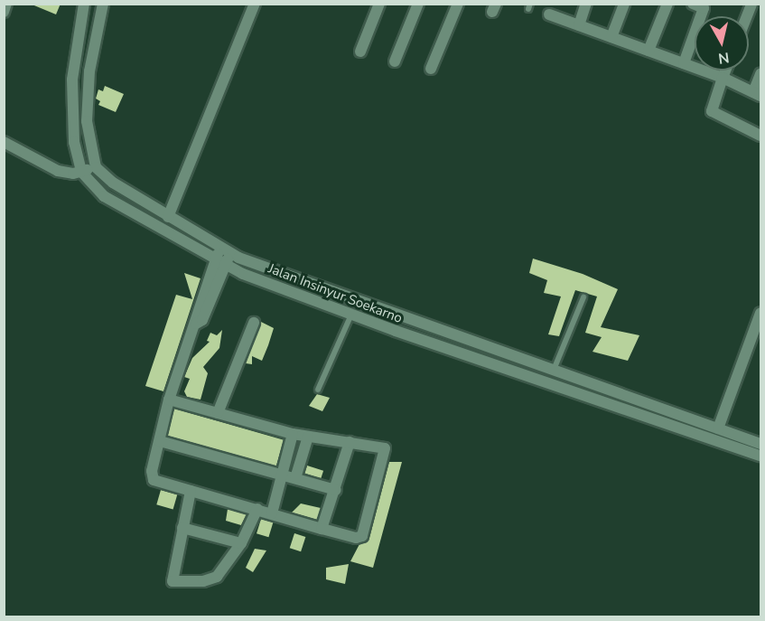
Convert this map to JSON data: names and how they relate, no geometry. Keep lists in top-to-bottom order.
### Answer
{
  "streets": {
    "street": ["Jalan Insinyur Soekarno"]
  },
  "north": "bottom"
}
